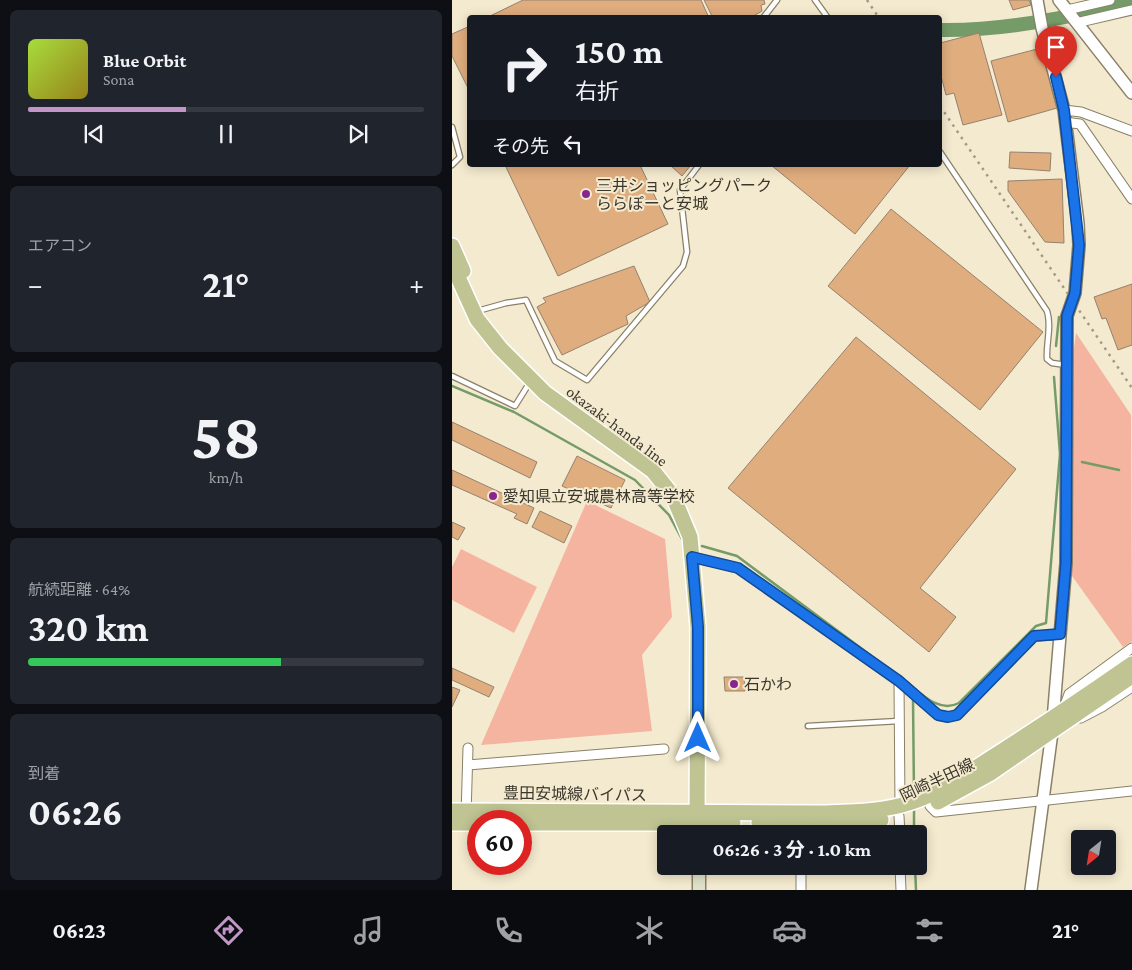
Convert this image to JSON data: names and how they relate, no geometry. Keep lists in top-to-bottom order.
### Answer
{
  "streets": {
    "main road": ["okazaki-handa line", "岡崎半田線", "豊田安城線バイパス"]
  },
  "crossings": [
    ["okazaki-handa line", "岡崎半田線"],
    ["okazaki-handa line", "豊田安城線バイパス"],
    ["岡崎半田線", "豊田安城線バイパス"]
  ],
  "places": ["三井ショッピングパーク ららぽーと安城", "愛知県立安城農林高等学校", "石かわ"],
  "north": "bottom left",
  "page": {
    "turn": ["150 m", "右折"],
    "song": ["Blue Orbit", "Sona"],
    "then": "その先",
    "tile": [
      "エアコン",
      ["58", "km/h"],
      ["航続距離 · 64%", "320 km"],
      ["到着", "06:26"]
    ],
    "heat": ["−", "21°", "+"],
    "limit": "60",
    "trip": "06:26 · 3 分 · 1.0 km",
    "tabs": ["06:23", "21°"]
  }
}
